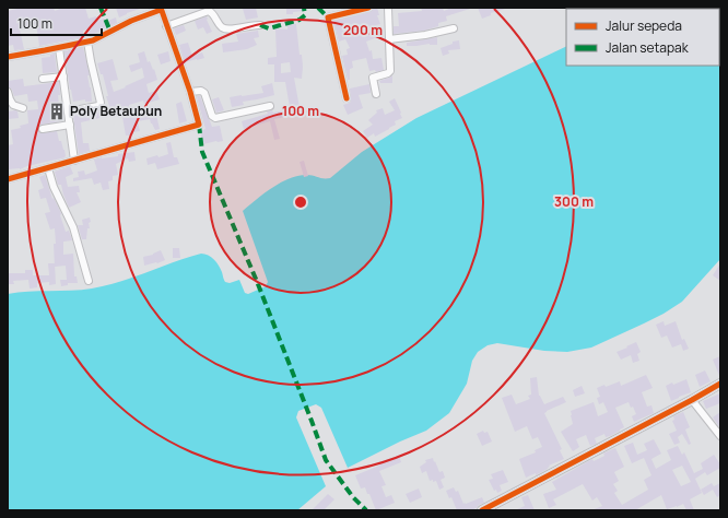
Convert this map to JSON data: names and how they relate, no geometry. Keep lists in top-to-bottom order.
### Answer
{
  "places": {
    "building": ["Poly Betaubun"]
  },
  "legend": ["Jalur sepeda", "Jalan setapak"],
  "scale_bar": "100 m",
  "rings": ["200 m", "100 m", "300 m"]
}
